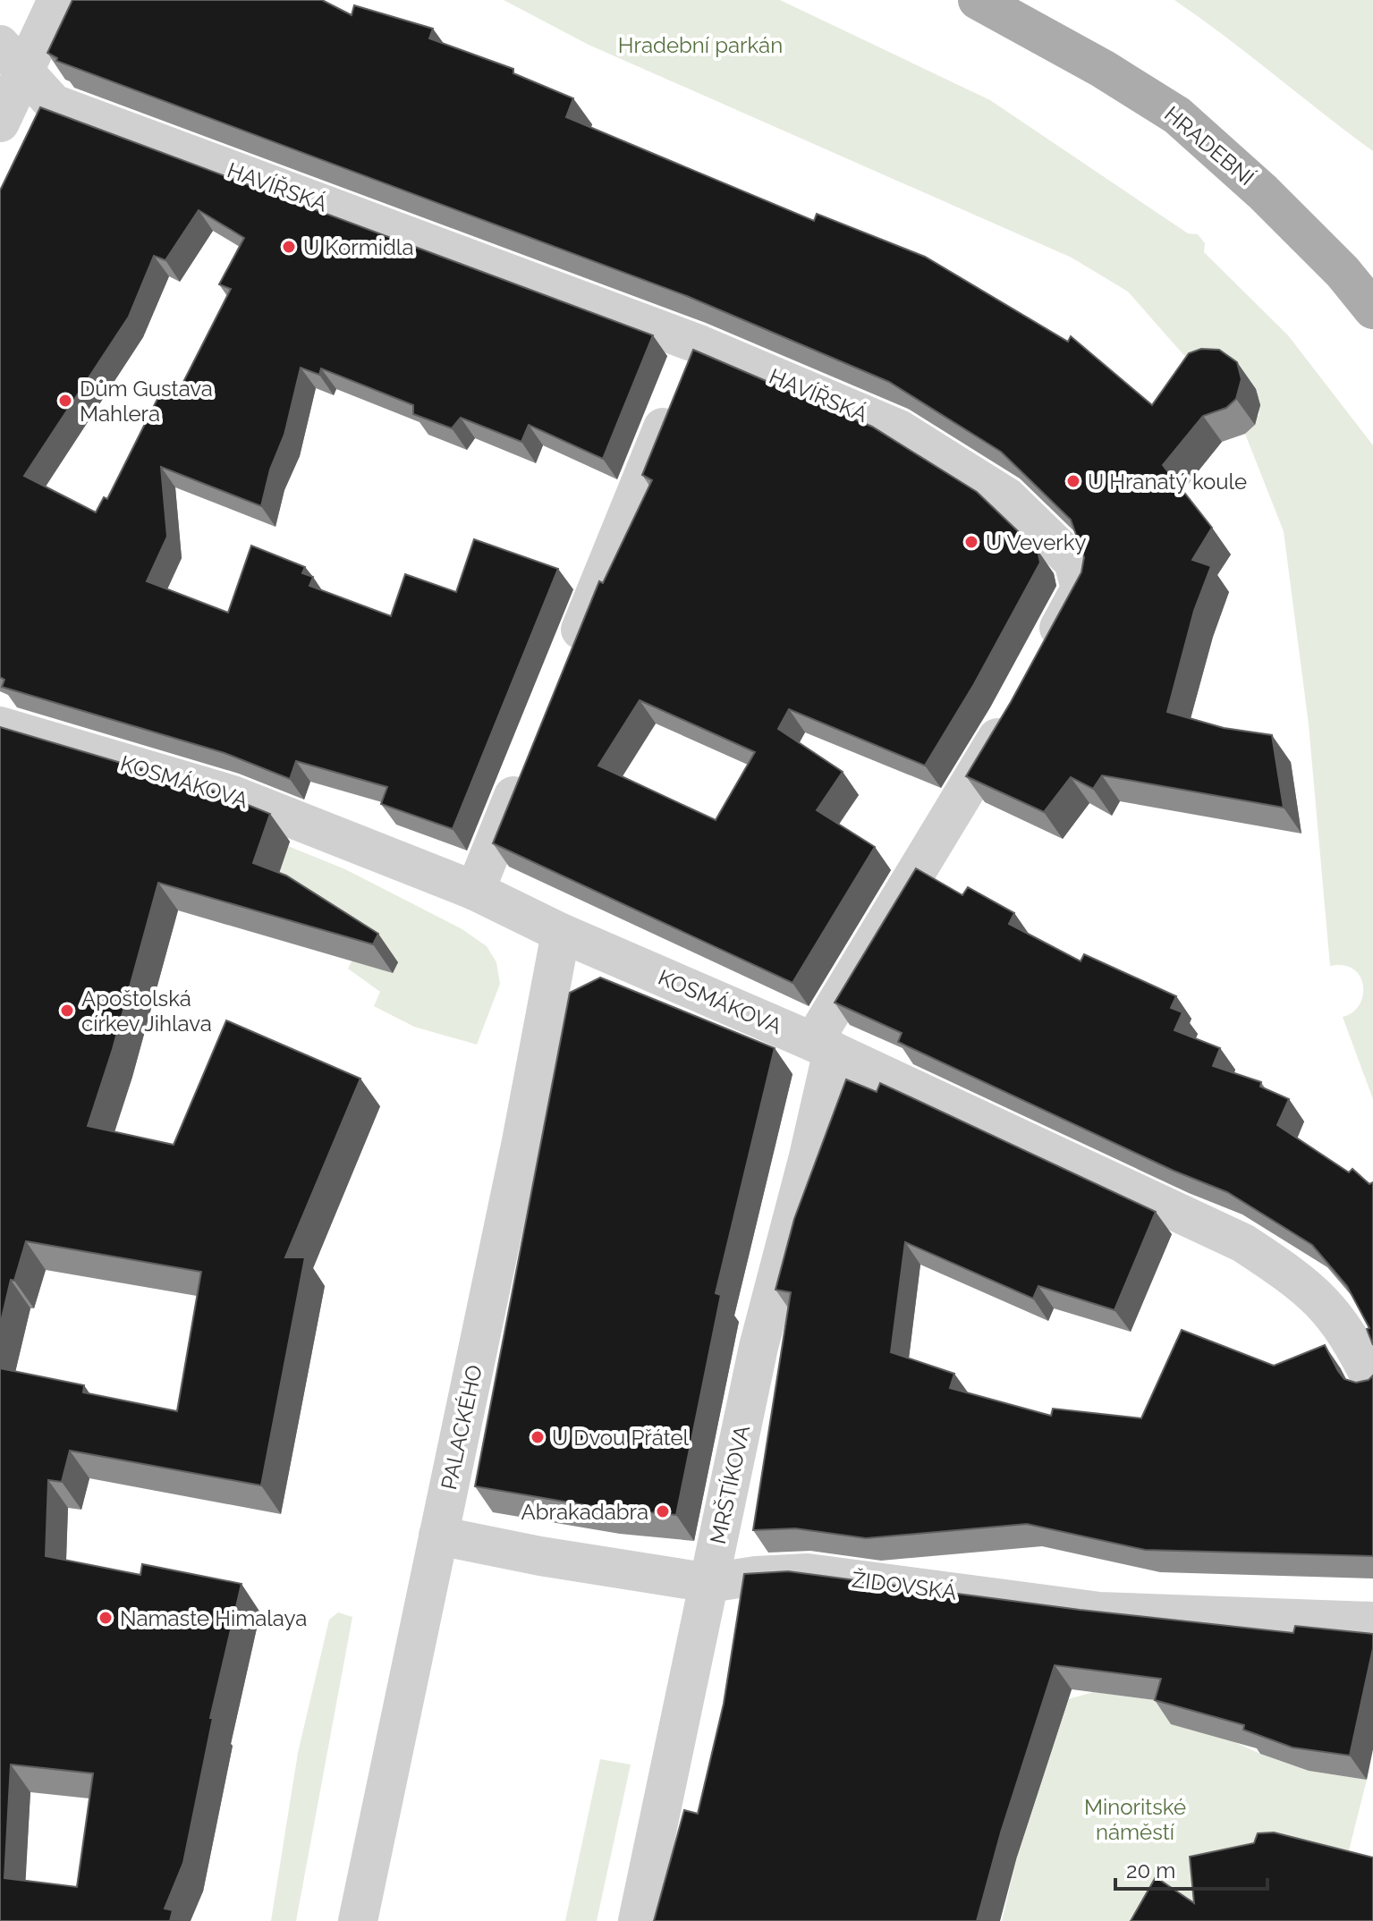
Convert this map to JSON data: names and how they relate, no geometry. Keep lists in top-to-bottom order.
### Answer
{
  "streets": {
    "main road": ["HRADEBNÍ"],
    "street": [
      "HAVÍŘSKÁ",
      "KOSMÁKOVA",
      "PALACKÉHO",
      "MRŠTÍKOVA",
      "ŽIDOVSKÁ"
    ]
  },
  "crossings": [
    ["KOSMÁKOVA", "PALACKÉHO"],
    ["KOSMÁKOVA", "MRŠTÍKOVA"],
    ["PALACKÉHO", "ŽIDOVSKÁ"],
    ["MRŠTÍKOVA", "ŽIDOVSKÁ"]
  ],
  "parks": ["Hradební parkán", "Minoritské náměstí"],
  "places": [
    "U Kormidla",
    "Dům Gustava Mahlera",
    "U Hranatý koule",
    "U Veverky",
    "Apoštolská církev Jihlava",
    "U Dvou Přátel",
    "Abrakadabra",
    "Namaste Himalaya"
  ],
  "scale_bar": "20 m"
}
